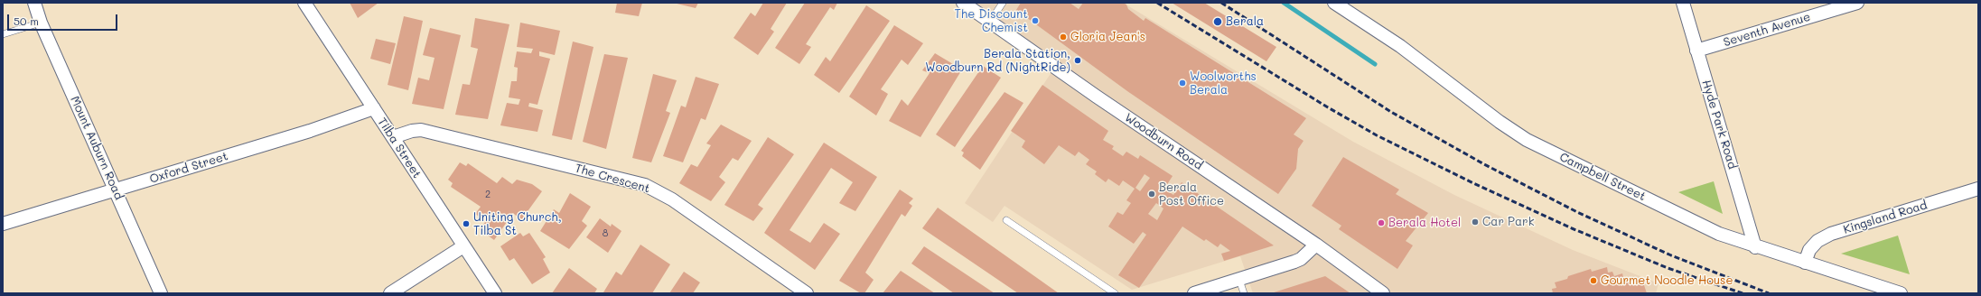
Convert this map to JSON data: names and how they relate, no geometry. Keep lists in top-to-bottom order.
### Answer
{
  "streets": {
    "street": [
      "Seventh Avenue",
      "Hyde Park Road",
      "Woodburn Road",
      "Mount Auburn Road",
      "Tilba Street",
      "Oxford Street",
      "Campbell Street",
      "The Crescent",
      "Kingsland Road"
    ]
  },
  "crossings": [
    ["Seventh Avenue", "Hyde Park Road"],
    ["Hyde Park Road", "Campbell Street"],
    ["Mount Auburn Road", "Oxford Street"],
    ["Tilba Street", "Oxford Street"],
    ["Tilba Street", "The Crescent"],
    ["Campbell Street", "Kingsland Road"]
  ],
  "places": [
    "The Discount Chemist",
    "Berala",
    "Gloria Jean's",
    "Berala Station, Woodburn Rd (NightRide)",
    "Woolworths Berala",
    "Berala Post Office",
    "Car Park",
    "Berala Hotel",
    "Uniting Church, Tilba St",
    "Gourmet Noodle House"
  ],
  "house_numbers": ["2", "8"],
  "scale_bar": "50 m"
}
